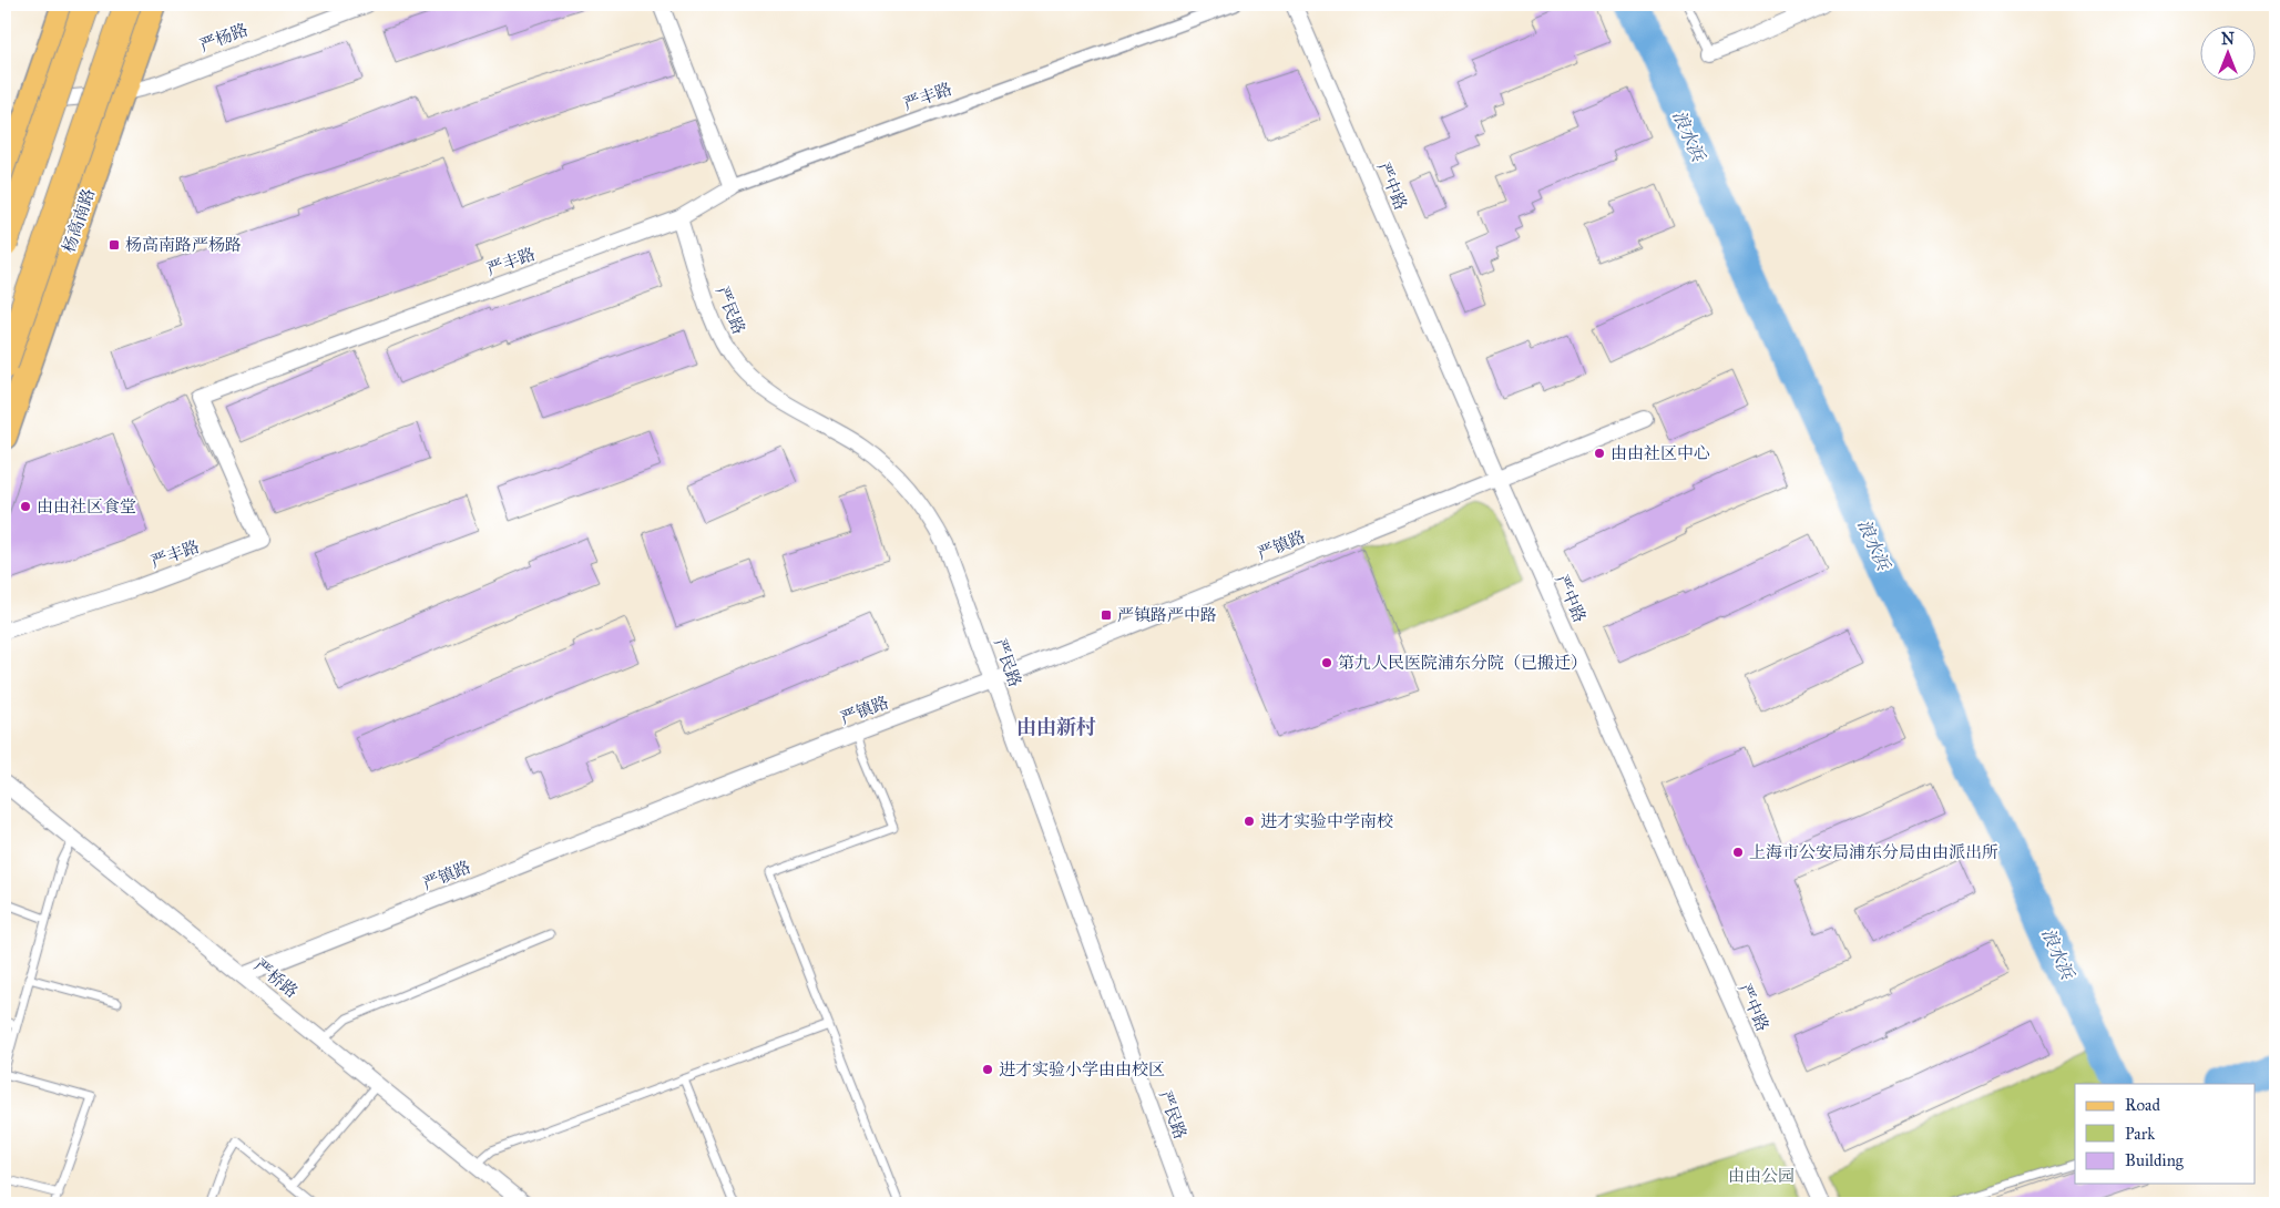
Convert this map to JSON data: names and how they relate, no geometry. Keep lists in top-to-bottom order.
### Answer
{
  "streets": {
    "highway": ["杨高南路"],
    "street": [
      "严杨路",
      "严丰路",
      "严中路",
      "严民路",
      "严镇路",
      "严桥路"
    ]
  },
  "crossings": [
    ["严杨路", "杨高南路"],
    ["严丰路", "严民路"],
    ["严中路", "严镇路"],
    ["严民路", "严镇路"],
    ["严镇路", "严桥路"]
  ],
  "districts": ["由由新村"],
  "water": ["浪水浜"],
  "parks": ["由由公园"],
  "places": {
    "transit": ["杨高南路严杨路", "严镇路严中路"],
    "other": [
      "由由社区中心",
      "由由社区食堂",
      "第九人民医院浦东分院（已搬迁）",
      "进才实验中学南校",
      "上海市公安局浦东分局由由派出所",
      "进才实验小学由由校区"
    ]
  },
  "legend": ["Road", "Park", "Building"],
  "north": "top"
}
